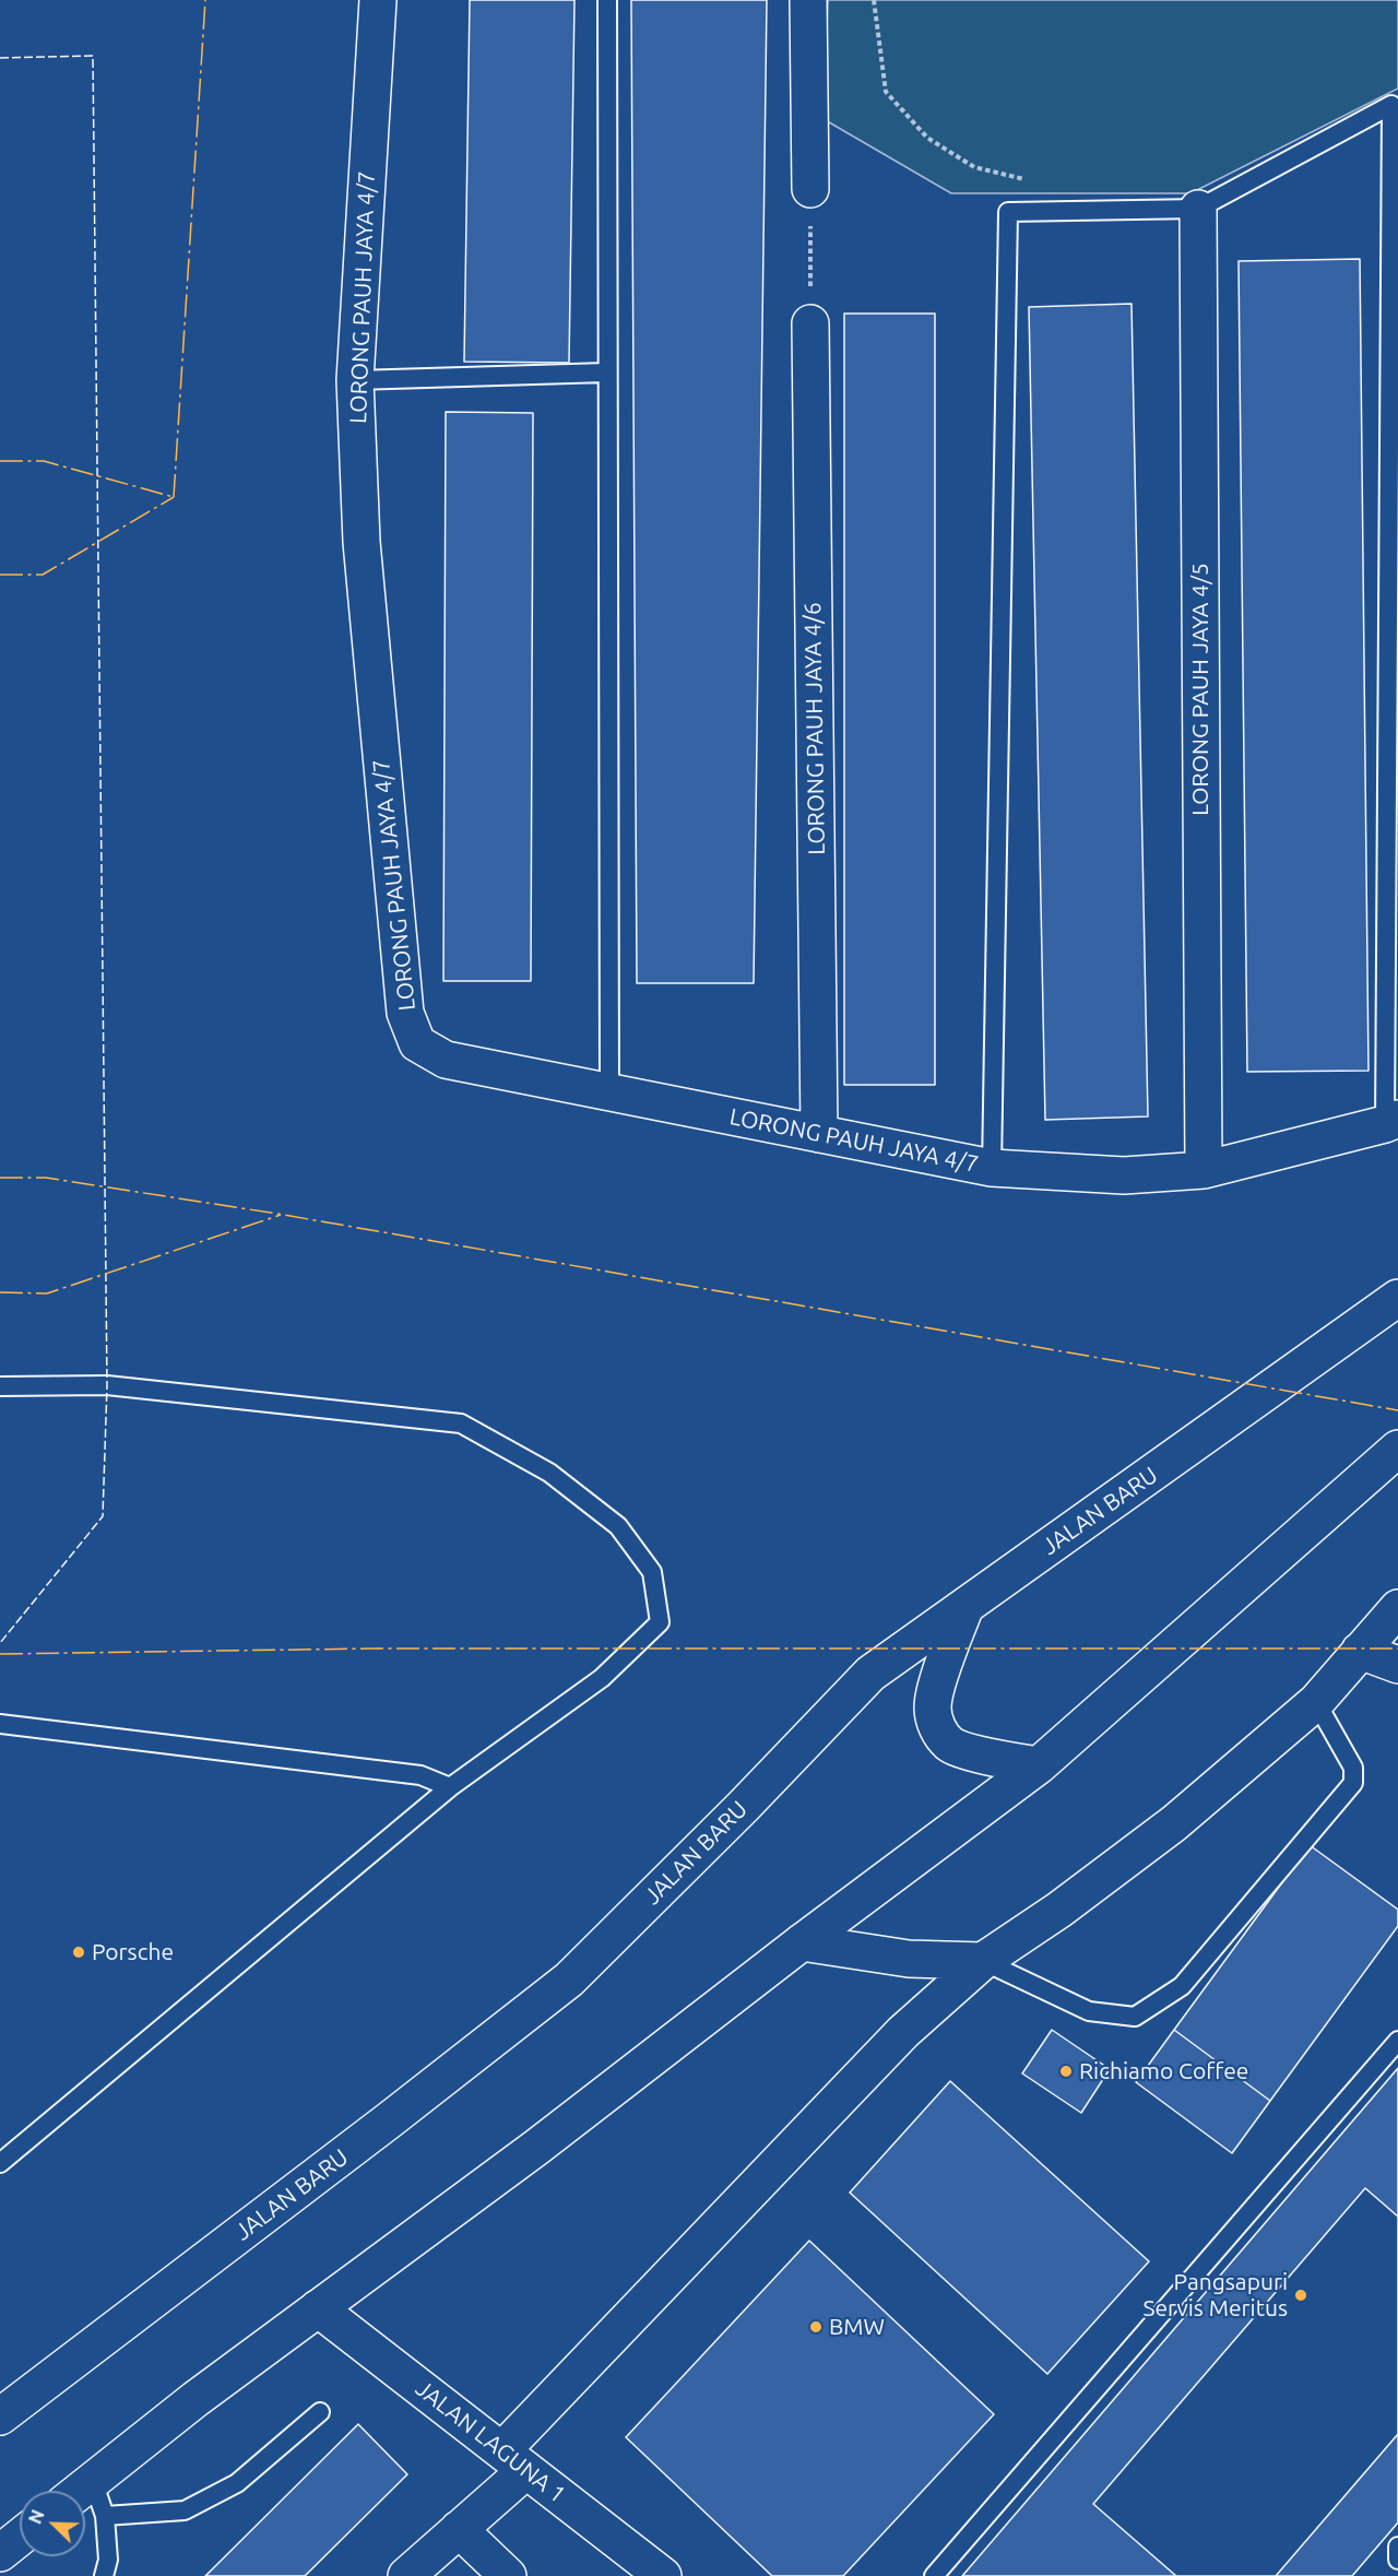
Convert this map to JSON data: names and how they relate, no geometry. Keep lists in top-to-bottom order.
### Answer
{
  "streets": {
    "main road": [
      "LORONG PAUH JAYA 4/7",
      "LORONG PAUH JAYA 4/5",
      "LORONG PAUH JAYA 4/6",
      "JALAN BARU",
      "JALAN LAGUNA 1"
    ]
  },
  "crossings": [
    ["LORONG PAUH JAYA 4/7", "LORONG PAUH JAYA 4/5"],
    ["LORONG PAUH JAYA 4/7", "LORONG PAUH JAYA 4/6"]
  ],
  "places": [
    "Porsche",
    "Richiamo Coffee",
    "Pangsapuri Servis Meritus",
    "BMW"
  ],
  "north": "top left"
}
